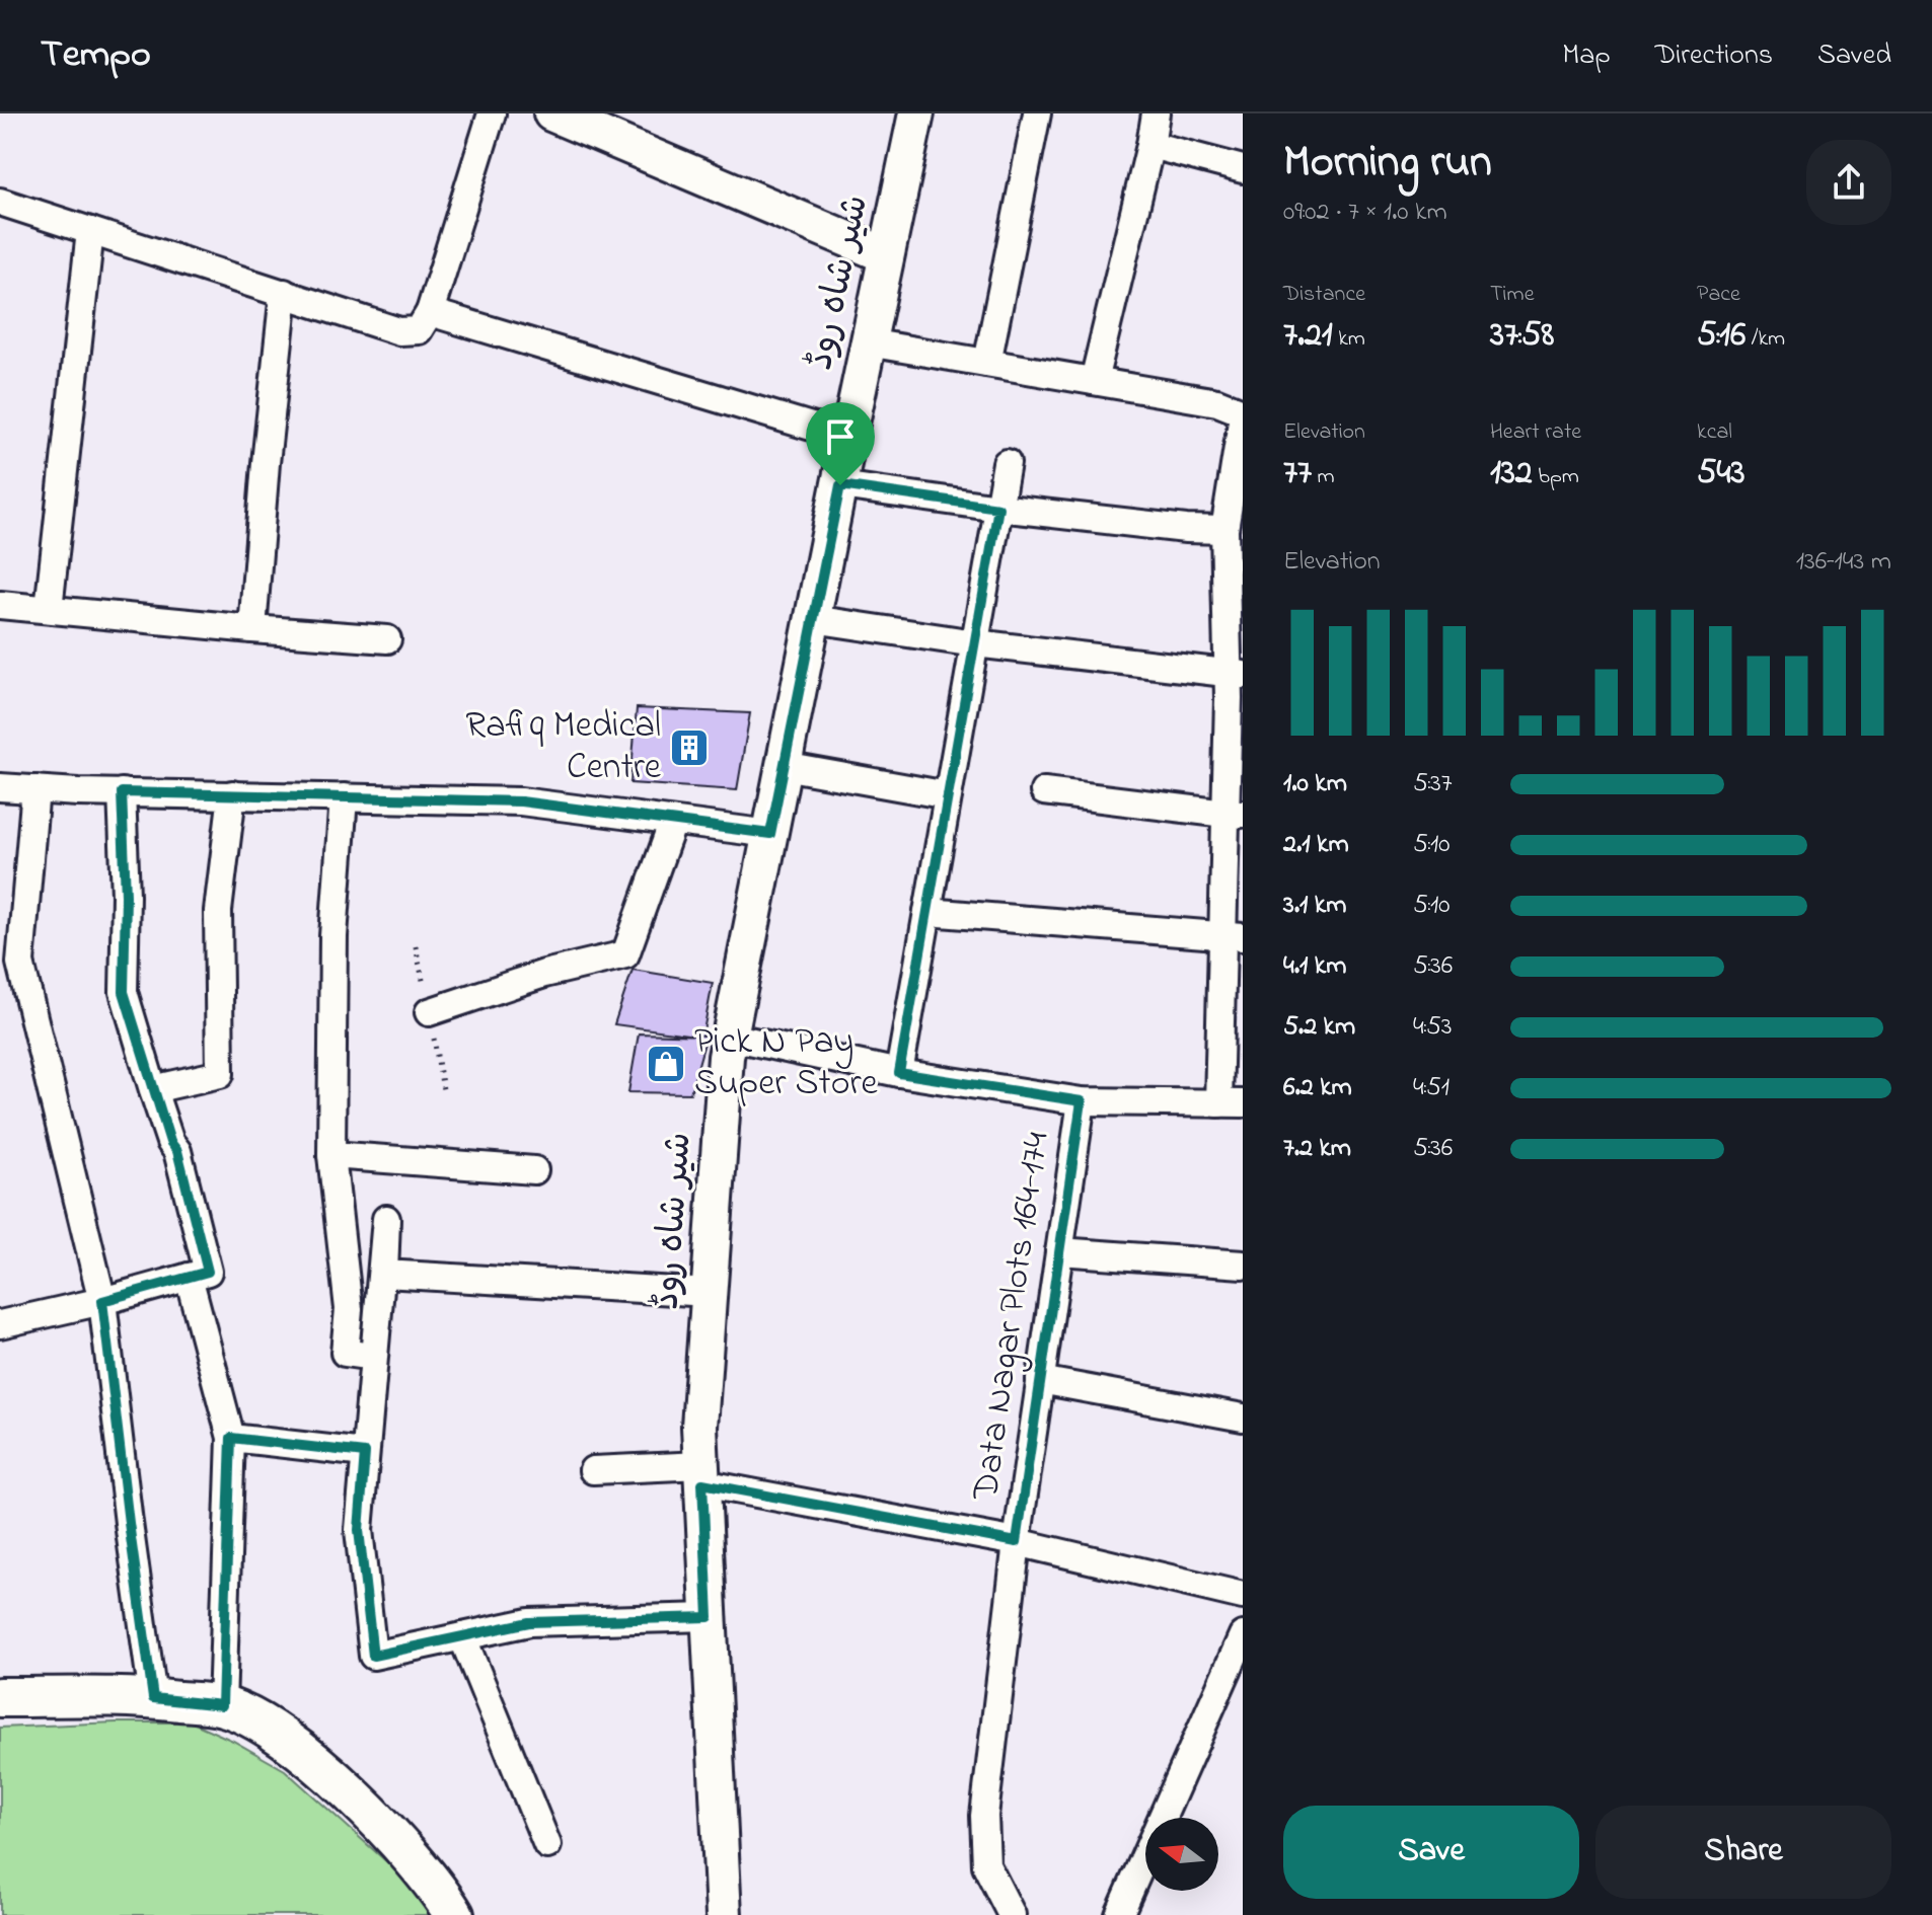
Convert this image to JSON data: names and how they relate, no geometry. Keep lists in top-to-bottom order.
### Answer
{
  "streets": {
    "street": ["شیر شاہ روڈ", "Data Nagar Plots 164-174"]
  },
  "places": {
    "building": ["Rafiq Medical Centre"],
    "shop": ["Pick N Pay Super Store"]
  },
  "north": "left",
  "page": {
    "header": "Tempo",
    "nav": ["Map", "Directions", "Saved"],
    "heading": ["Morning run", "09:02 · 7 × 1.0 km"],
    "stats": [
      ["Distance", "7.21 km"],
      ["Time", "37:58"],
      ["Pace", "5:16 /km"],
      ["Elevation", "77 m"],
      ["Heart rate", "132 bpm"],
      ["kcal", "543"]
    ],
    "chart": ["Elevation", "136–143 m"],
    "list": [
      {
        "name": "1.0 km",
        "note": "5:37"
      },
      {
        "name": "2.1 km",
        "note": "5:10"
      },
      {
        "name": "3.1 km",
        "note": "5:10"
      },
      {
        "name": "4.1 km",
        "note": "5:36"
      },
      {
        "name": "5.2 km",
        "note": "4:53"
      },
      {
        "name": "6.2 km",
        "note": "4:51"
      },
      {
        "name": "7.2 km",
        "note": "5:36"
      }
    ],
    "buttons": ["Save", "Share"]
  }
}
